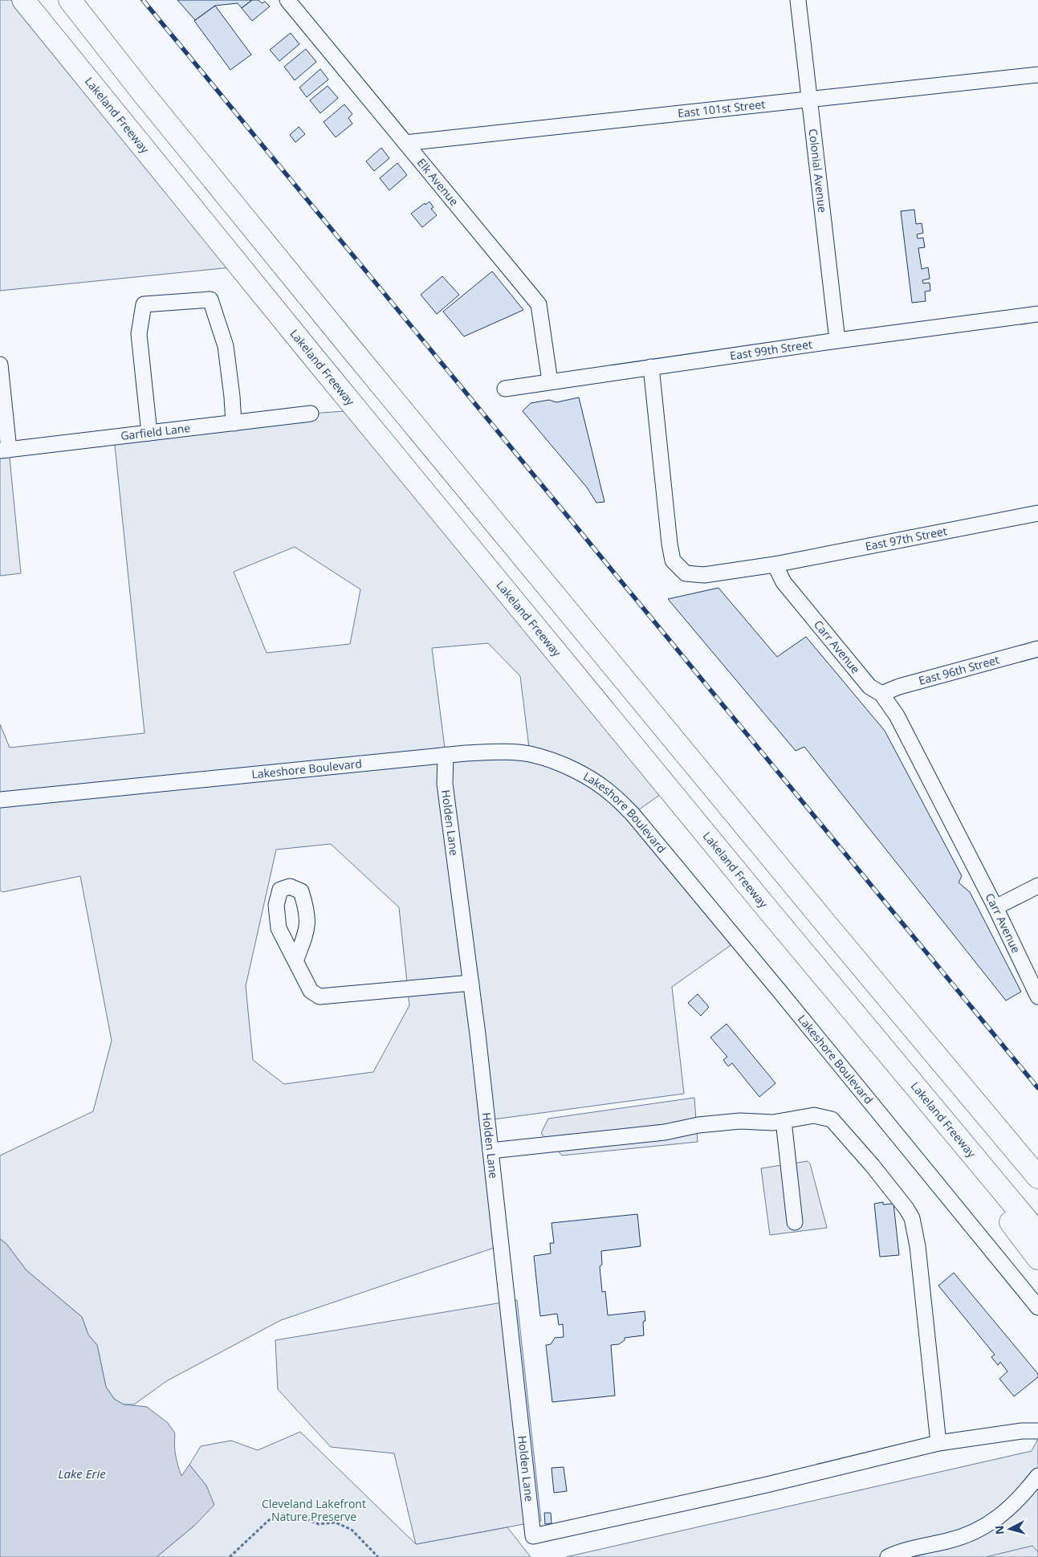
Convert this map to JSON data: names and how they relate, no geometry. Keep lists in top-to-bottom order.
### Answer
{
  "streets": {
    "highway": ["Lakeland Freeway"],
    "street": [
      "East 101st Street",
      "Colonial Avenue",
      "Elk Avenue",
      "East 99th Street",
      "Garfield Lane",
      "East 97th Street",
      "Carr Avenue",
      "East 96th Street",
      "Lakeshore Boulevard",
      "Holden Lane"
    ]
  },
  "crossings": [
    ["East 101st Street", "Colonial Avenue"],
    ["East 101st Street", "Elk Avenue"],
    ["Colonial Avenue", "East 99th Street"],
    ["Elk Avenue", "East 99th Street"],
    ["East 97th Street", "Carr Avenue"],
    ["Carr Avenue", "East 96th Street"],
    ["Lakeshore Boulevard", "Holden Lane"]
  ],
  "water": ["Lake Erie"],
  "parks": ["Cleveland Lakefront Nature Preserve"],
  "north": "left"
}
